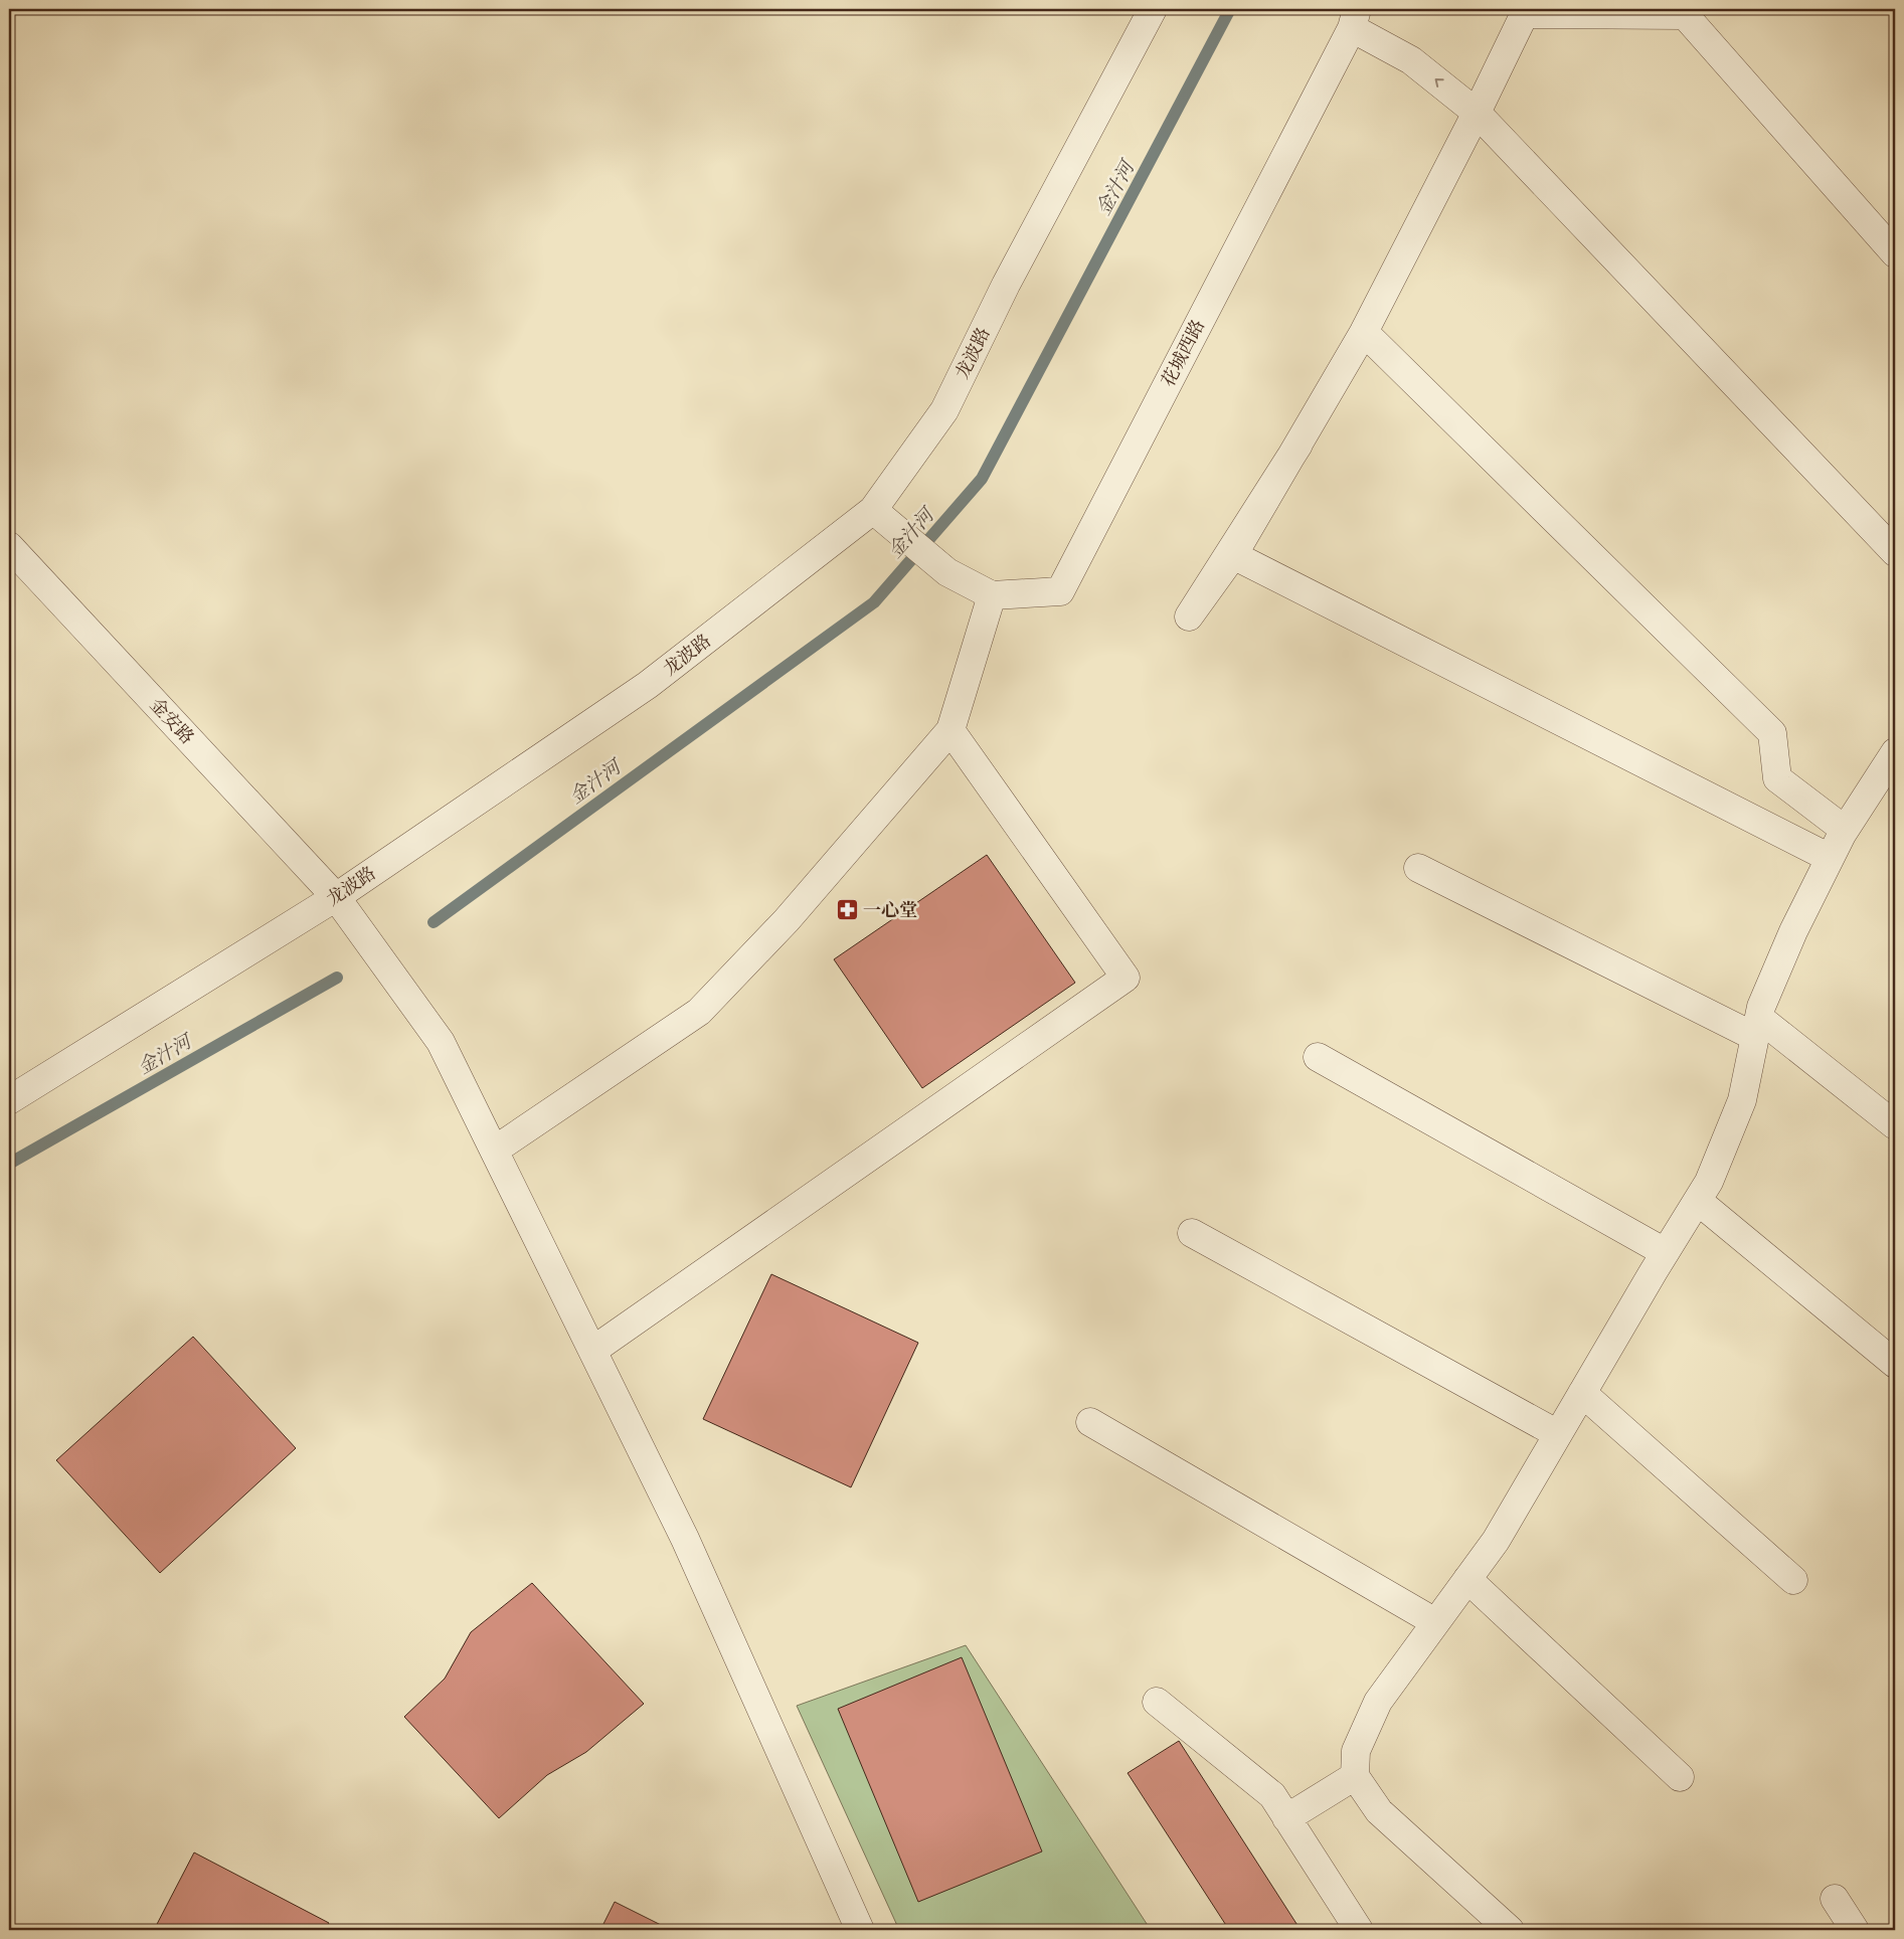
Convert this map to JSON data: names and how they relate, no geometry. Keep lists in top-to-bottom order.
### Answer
{
  "streets": {
    "street": ["龙波路", "花城西路", "金安路"]
  },
  "crossings": [
    ["龙波路", "金安路"]
  ],
  "water": ["金汁河"],
  "places": {
    "pharmacy": ["一心堂"]
  }
}
